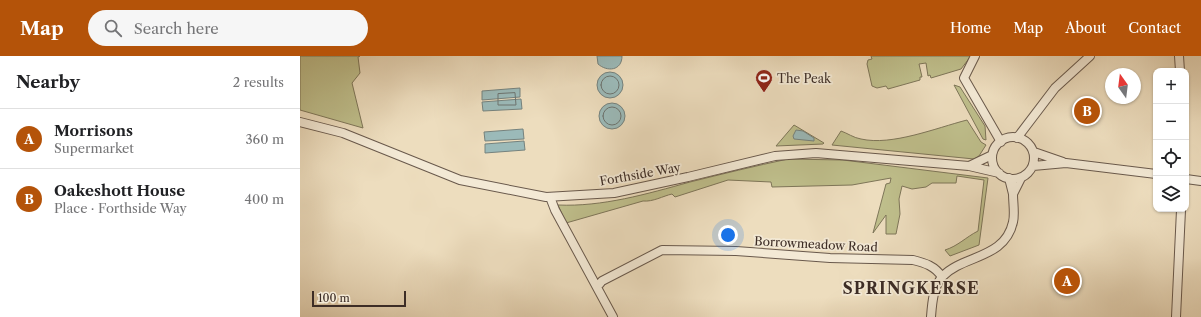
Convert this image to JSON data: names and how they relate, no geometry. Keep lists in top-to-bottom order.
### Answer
{
  "streets": {
    "street": ["Forthside Way", "Borrowmeadow Road"]
  },
  "districts": ["SPRINGKERSE"],
  "places": {
    "sports": ["The Peak"]
  },
  "scale_bar": "100 m",
  "north": "top",
  "page": {
    "header": "Map",
    "search": "Search here",
    "nav": [
      "Home",
      "Map",
      "About",
      "Contact"
    ],
    "heading": ["Nearby", "2 results"],
    "map_buttons": ["+", "−"],
    "pins": ["B", "A"],
    "list": [
      {
        "mark": "A",
        "name": "Morrisons",
        "note": "Supermarket",
        "value": "360 m"
      },
      {
        "mark": "B",
        "name": "Oakeshott House",
        "note": "Place · Forthside Way",
        "value": "400 m"
      }
    ],
    "scale": "100 m"
  }
}
